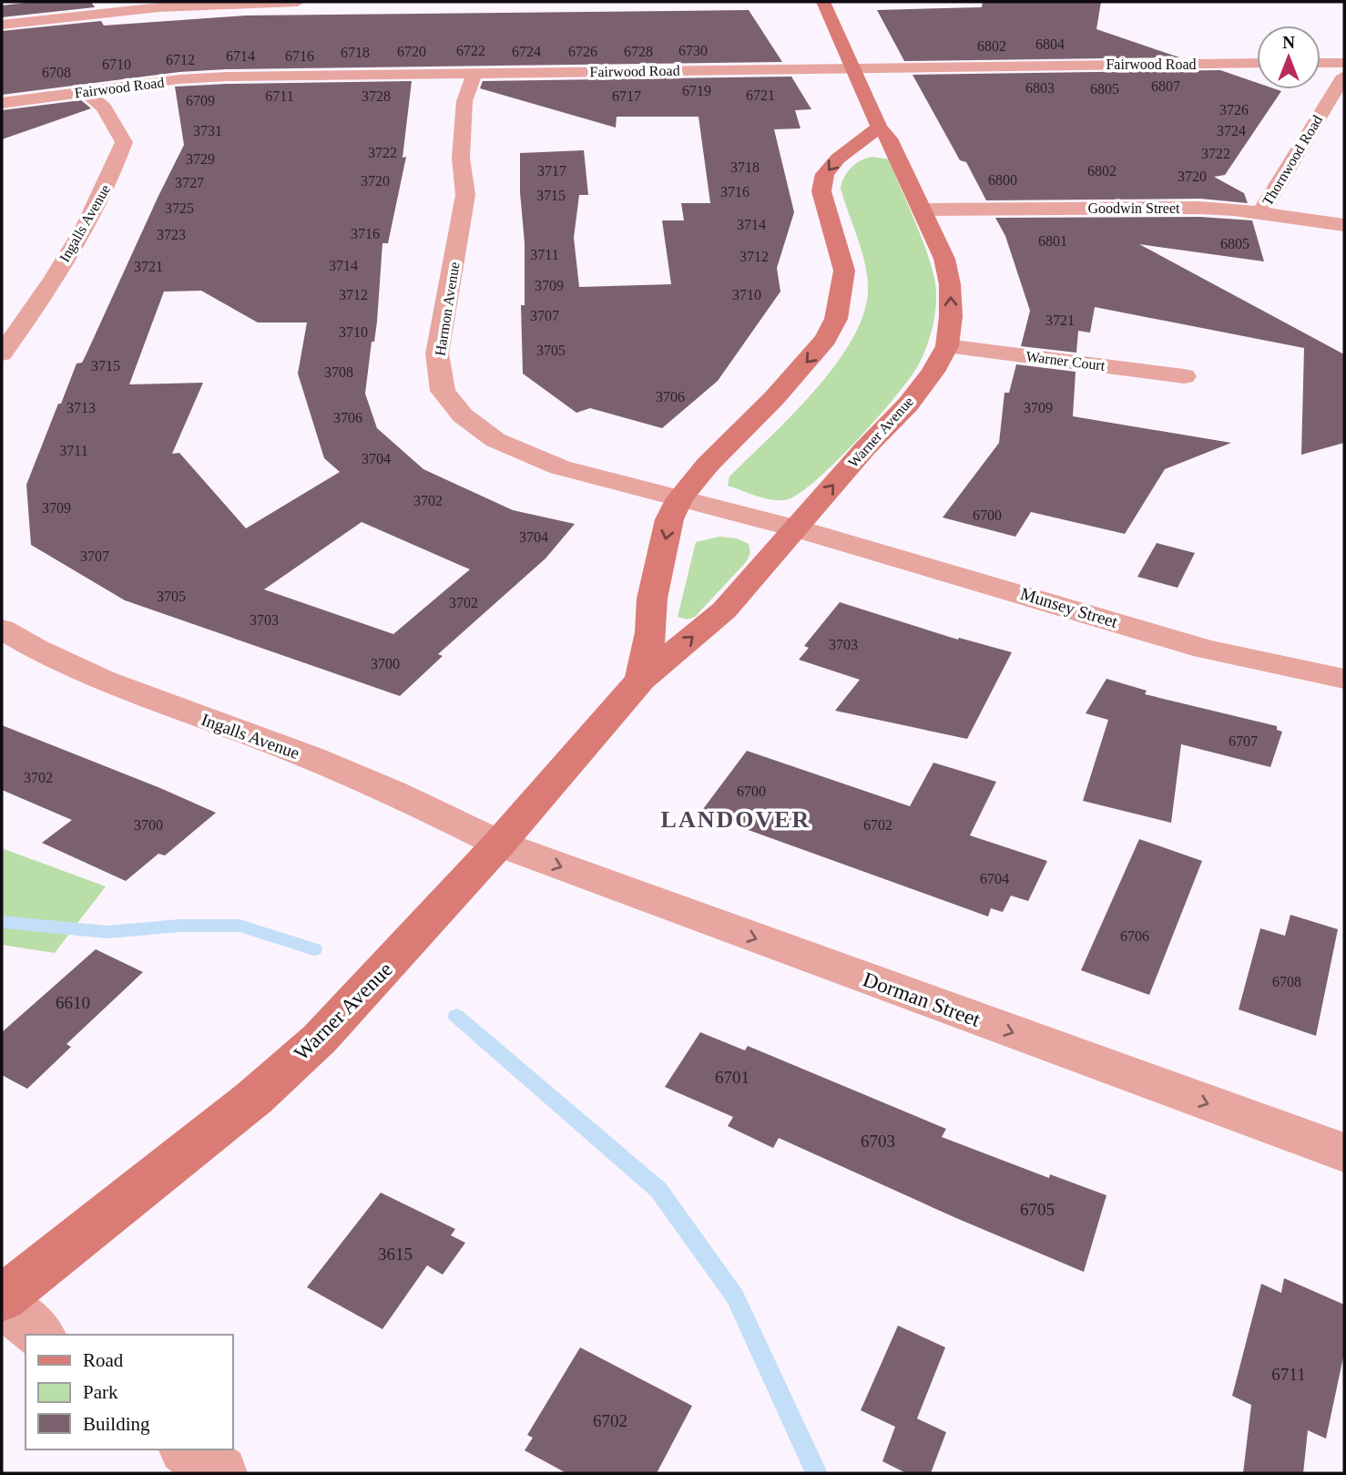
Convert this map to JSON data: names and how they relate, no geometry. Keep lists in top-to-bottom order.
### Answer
{
  "streets": {
    "street": [
      "Fairwood Road",
      "Thornwood Road",
      "Goodwin Street",
      "Ingalls Avenue",
      "Harmon Avenue",
      "Warner Court",
      "Warner Avenue",
      "Munsey Street",
      "Dorman Street"
    ]
  },
  "crossings": [
    ["Fairwood Road", "Ingalls Avenue"],
    ["Fairwood Road", "Harmon Avenue"],
    ["Fairwood Road", "Warner Avenue"],
    ["Thornwood Road", "Goodwin Street"],
    ["Goodwin Street", "Warner Avenue"],
    ["Ingalls Avenue", "Warner Avenue"],
    ["Ingalls Avenue", "Dorman Street"],
    ["Harmon Avenue", "Warner Avenue"],
    ["Harmon Avenue", "Munsey Street"],
    ["Warner Court", "Warner Avenue"],
    ["Warner Avenue", "Munsey Street"],
    ["Warner Avenue", "Dorman Street"]
  ],
  "one_way": ["Dorman Street"],
  "districts": ["LANDOVER"],
  "house_numbers": [
    "6804",
    "6802",
    "6722",
    "6730",
    "6720",
    "6724",
    "6726",
    "6728",
    "6718",
    "6714",
    "6716",
    "6712",
    "6710",
    "6708",
    "6807",
    "6803",
    "6805",
    "6719",
    "6721",
    "6711",
    "3728",
    "6717",
    "6709",
    "3726",
    "3731",
    "3724",
    "3722",
    "3722",
    "3729",
    "3718",
    "3717",
    "6802",
    "3720",
    "6800",
    "3720",
    "3727",
    "3716",
    "3715",
    "3725",
    "3714",
    "3716",
    "3723",
    "6801",
    "6805",
    "3711",
    "3712",
    "3714",
    "3721",
    "3709",
    "3712",
    "3710",
    "3707",
    "3721",
    "3710",
    "3705",
    "3715",
    "3708",
    "3706",
    "3713",
    "3709",
    "3706",
    "3711",
    "3704",
    "3702",
    "3709",
    "6700",
    "3704",
    "3707",
    "3705",
    "3702",
    "3703",
    "3703",
    "3700",
    "6707",
    "3702",
    "6700",
    "3700",
    "6702",
    "6704",
    "6706",
    "6708",
    "6610",
    "6701",
    "6703",
    "6705",
    "3615",
    "6711",
    "6702"
  ],
  "legend": ["Road", "Park", "Building"],
  "north": "top"
}
